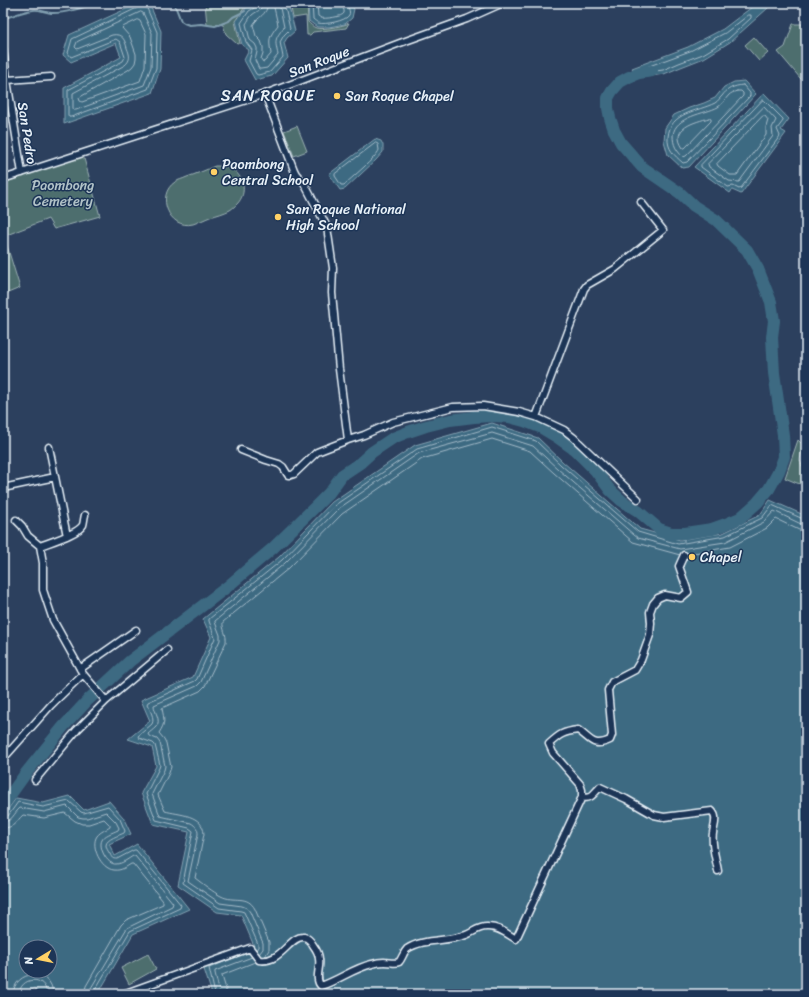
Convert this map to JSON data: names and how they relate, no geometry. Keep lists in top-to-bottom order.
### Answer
{
  "streets": {
    "street": ["San Roque", "San Pedro"]
  },
  "crossings": [
    ["San Roque", "San Pedro"]
  ],
  "districts": ["SAN ROQUE"],
  "parks": ["Paombong Cemetery"],
  "places": [
    "San Roque Chapel",
    "Paombong Central School",
    "San Roque National High School",
    "Chapel"
  ],
  "north": "left"
}
